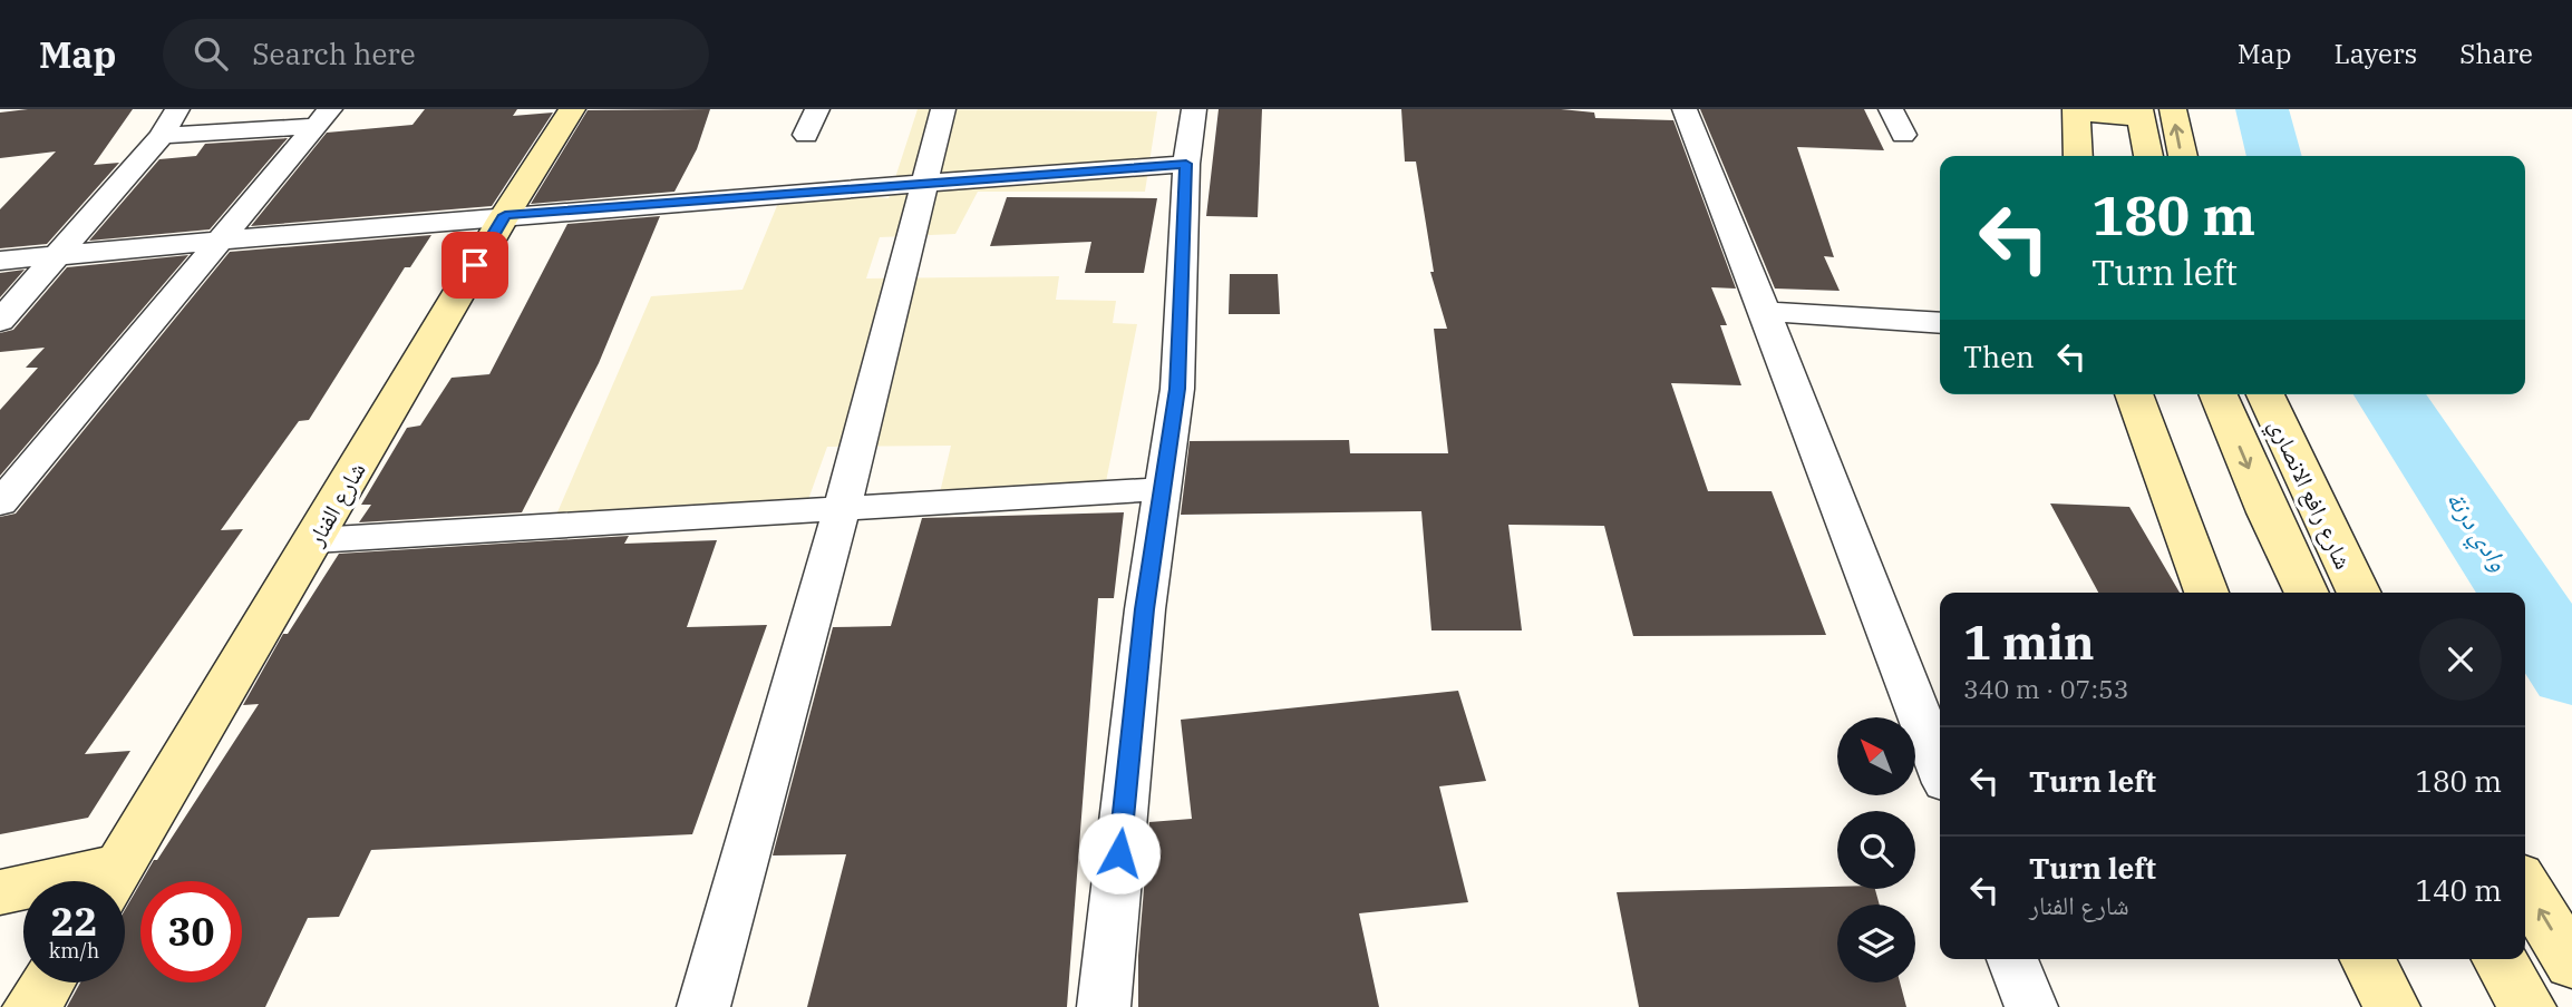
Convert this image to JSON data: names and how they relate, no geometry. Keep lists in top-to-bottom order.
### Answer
{
  "streets": {
    "street": ["شارع رافع الانصاري", "شارع الفنار"]
  },
  "water": ["وادي درنة"],
  "north": "top left",
  "page": {
    "header": "Map",
    "search": "Search here",
    "nav": ["Map", "Layers", "Share"],
    "turn": ["180 m", "Turn left"],
    "then": "Then",
    "heading": ["1 min", "340 m · 07:53"],
    "list": [
      {
        "name": "Turn left",
        "value": "180 m"
      },
      {
        "name": "Turn left",
        "note": "شارع الفنار",
        "value": "140 m"
      }
    ],
    "speed": "22 km/h",
    "limit": "30"
  }
}
